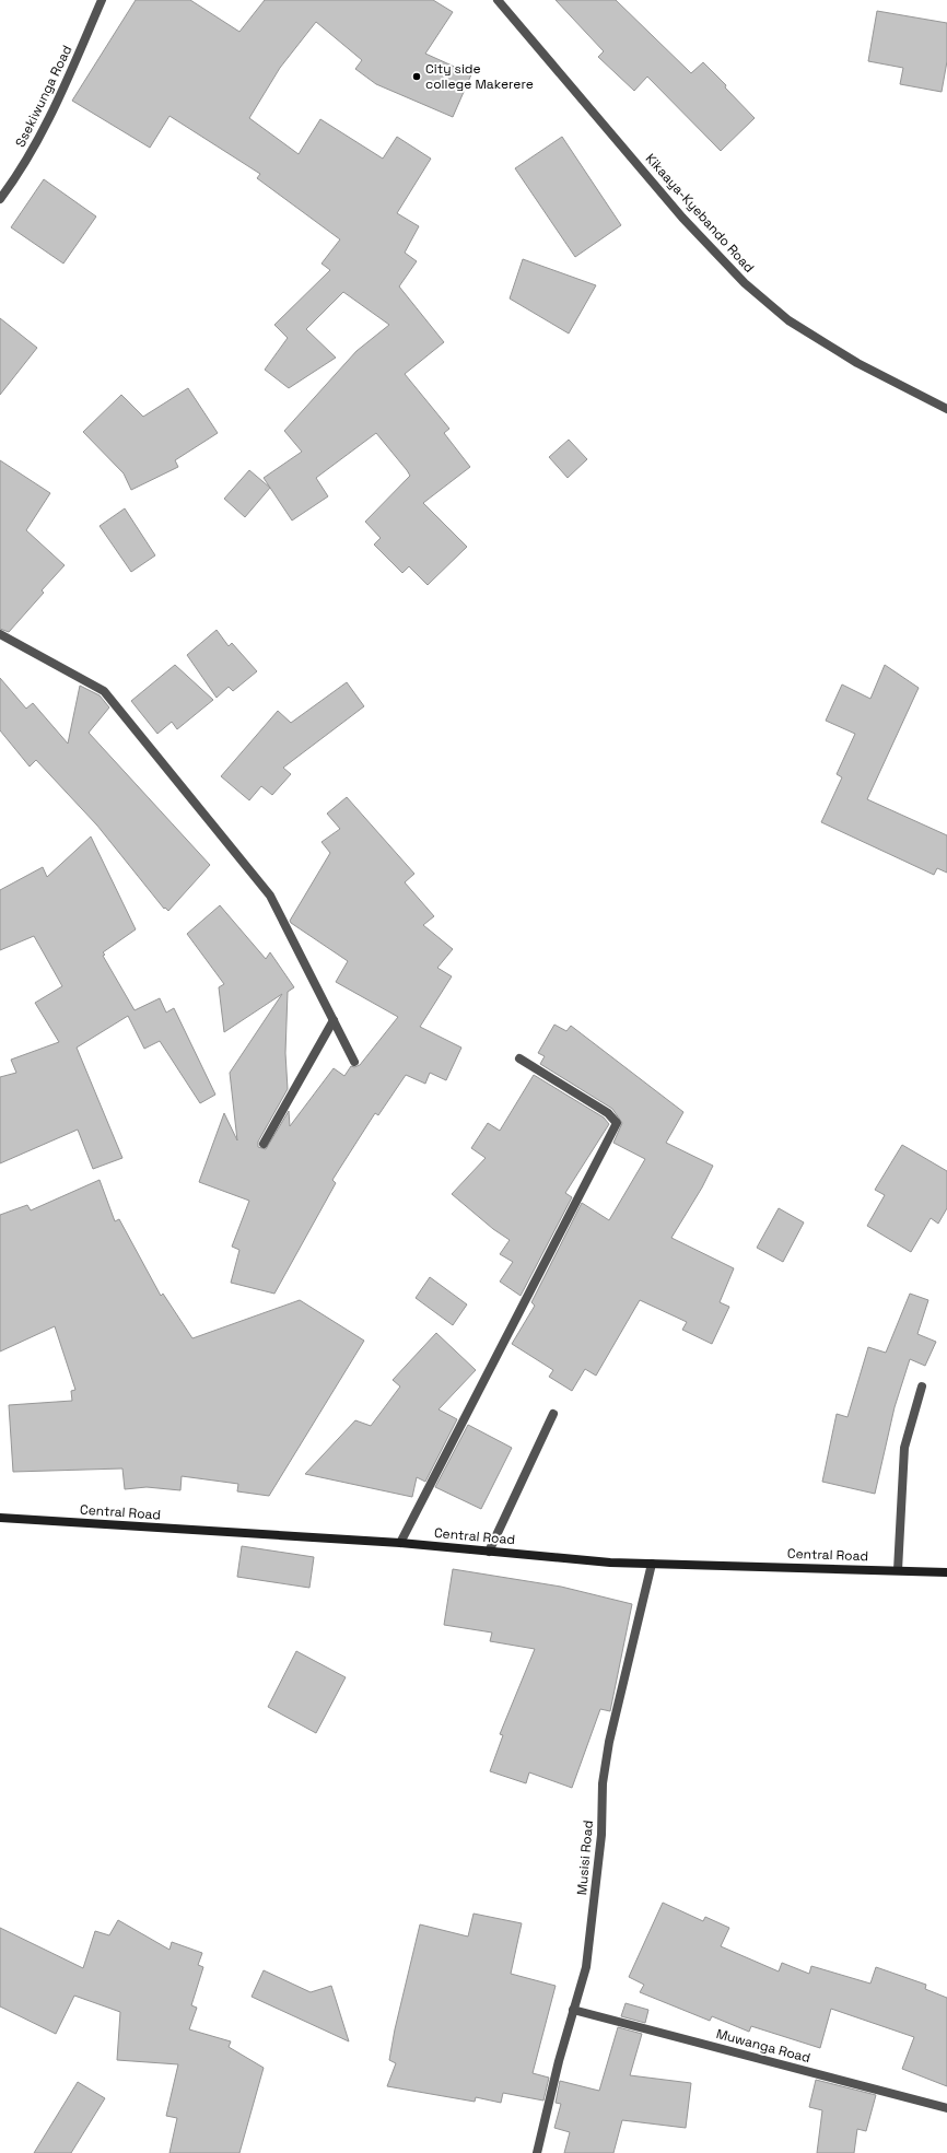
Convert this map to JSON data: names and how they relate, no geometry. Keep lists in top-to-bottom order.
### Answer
{
  "streets": {
    "street": [
      "Ssekiwunga Road",
      "Kikaaya-Kyebando Road",
      "Central Road",
      "Musisi Road",
      "Muwanga Road"
    ]
  },
  "crossings": [
    ["Central Road", "Musisi Road"],
    ["Musisi Road", "Muwanga Road"]
  ],
  "places": ["City side college Makerere"]
}
